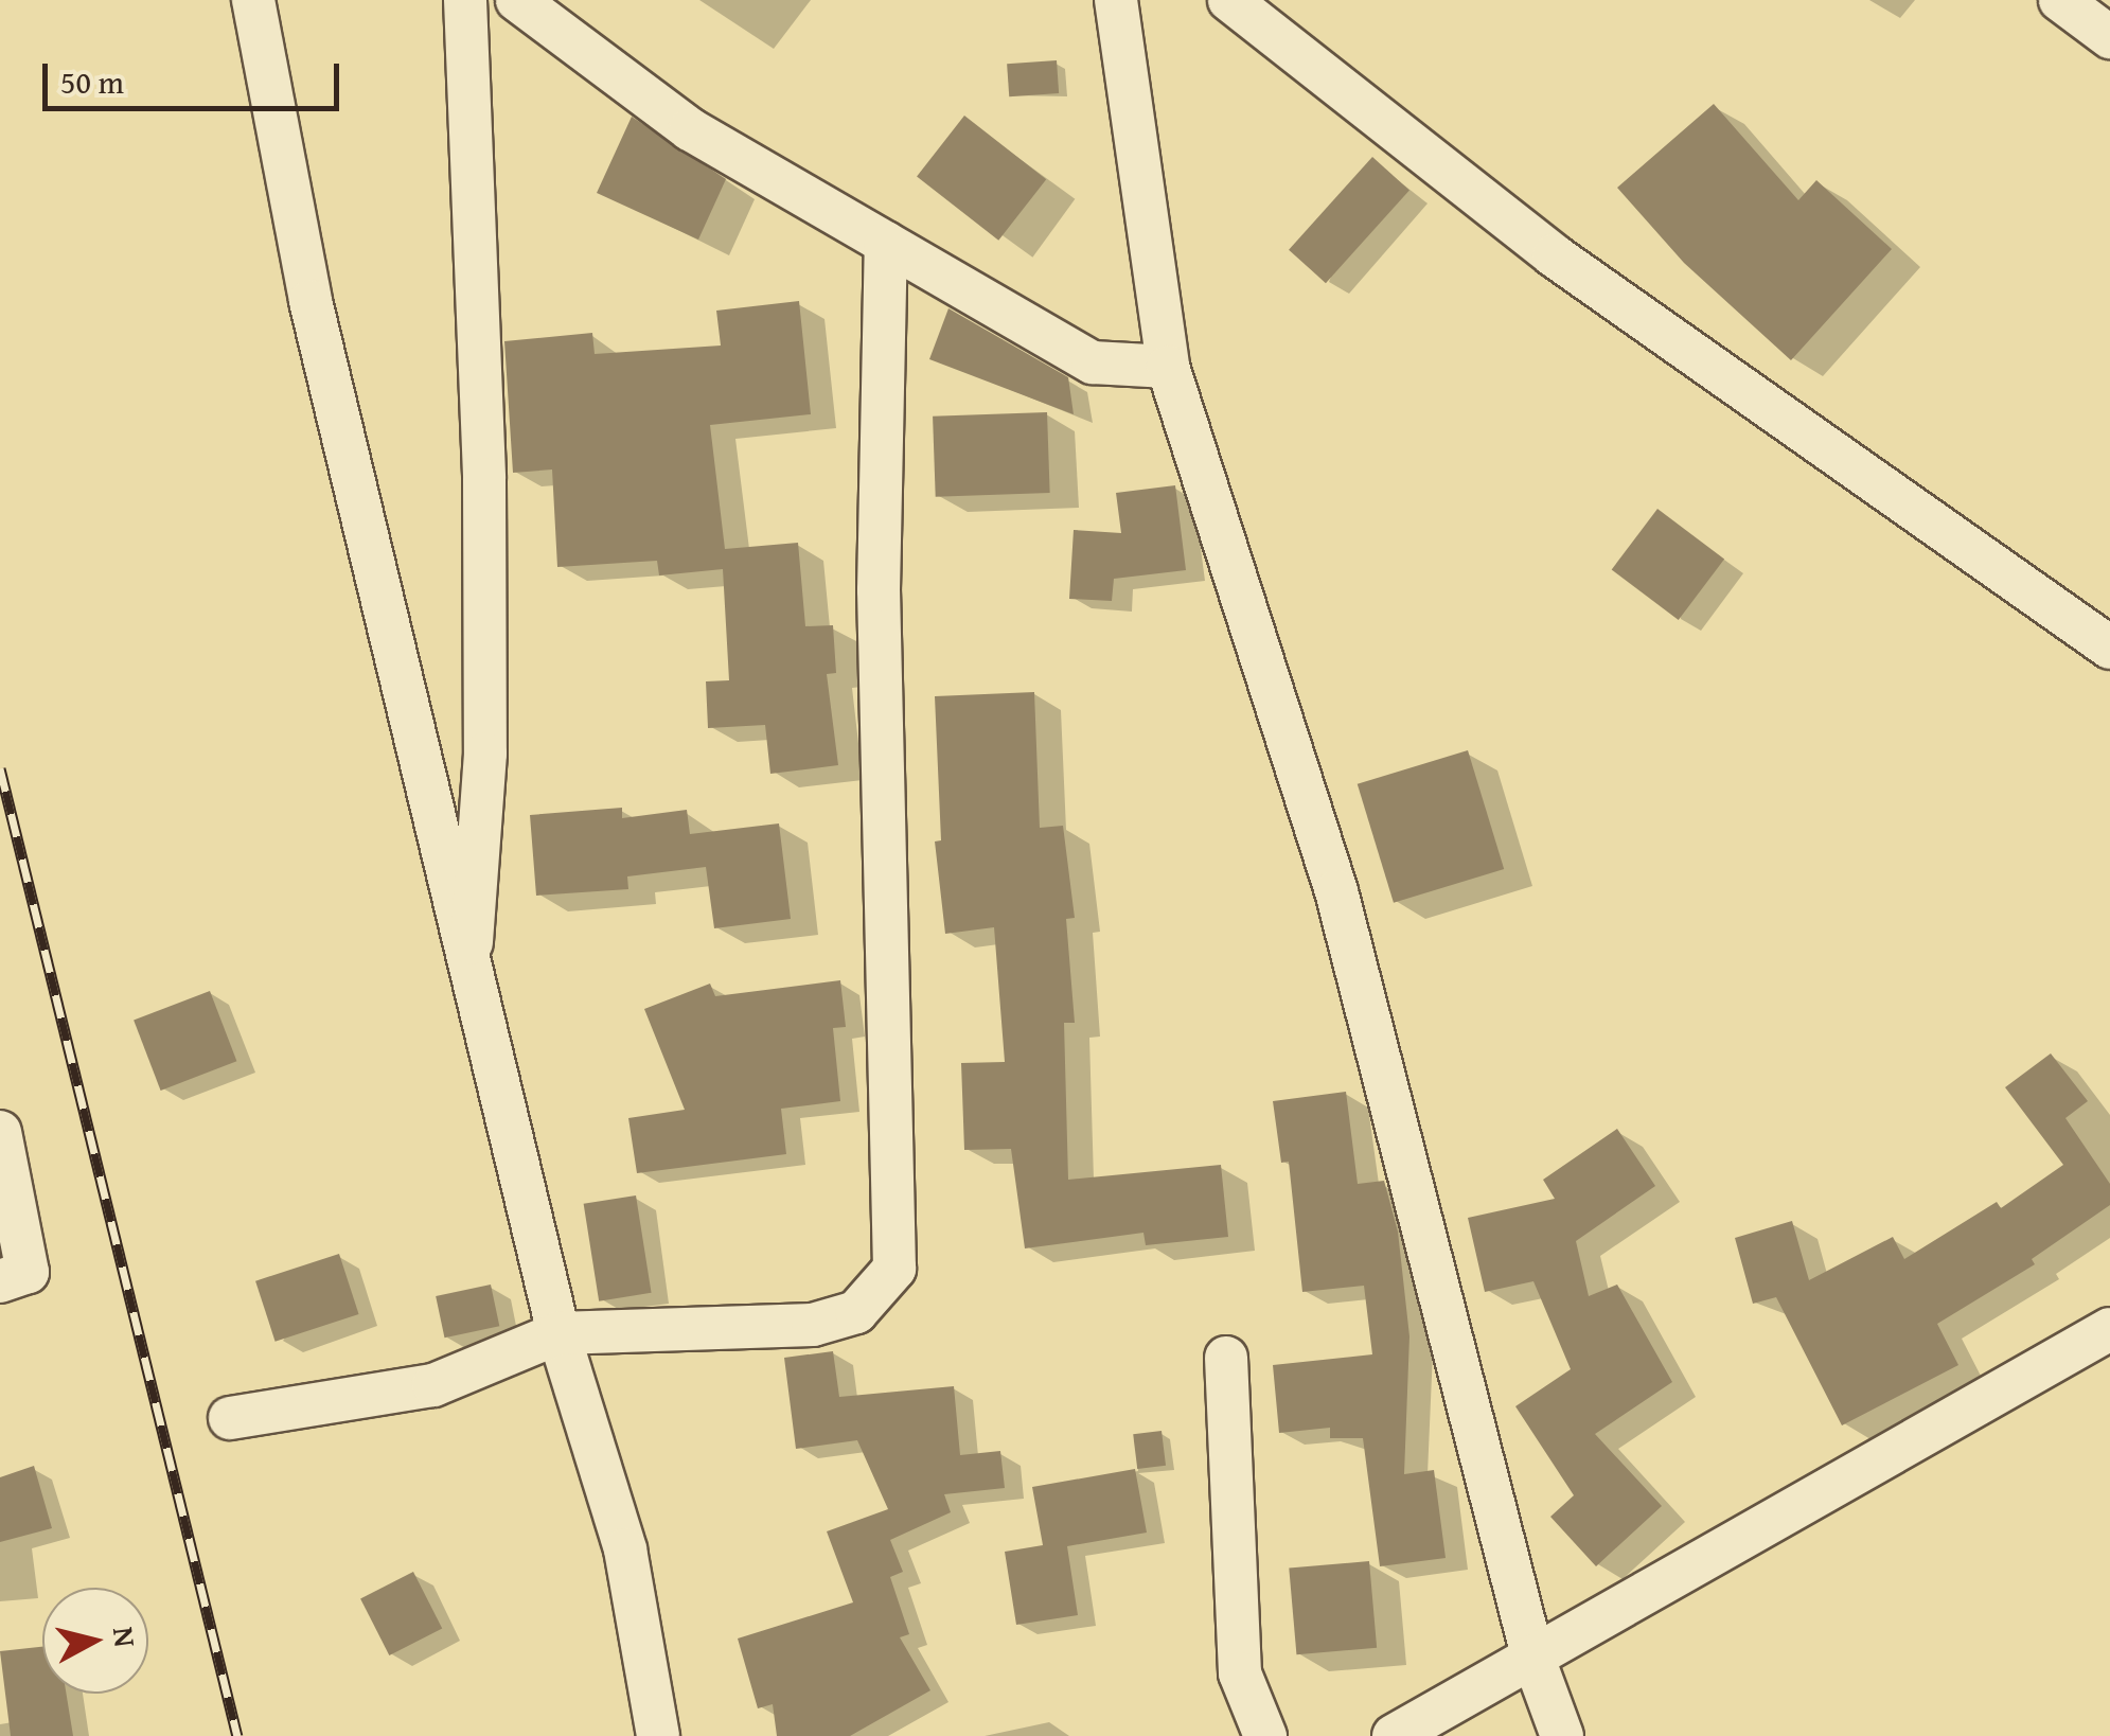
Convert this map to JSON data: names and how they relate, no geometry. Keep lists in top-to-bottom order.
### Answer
{
  "scale_bar": "50 m",
  "north": "right"
}
